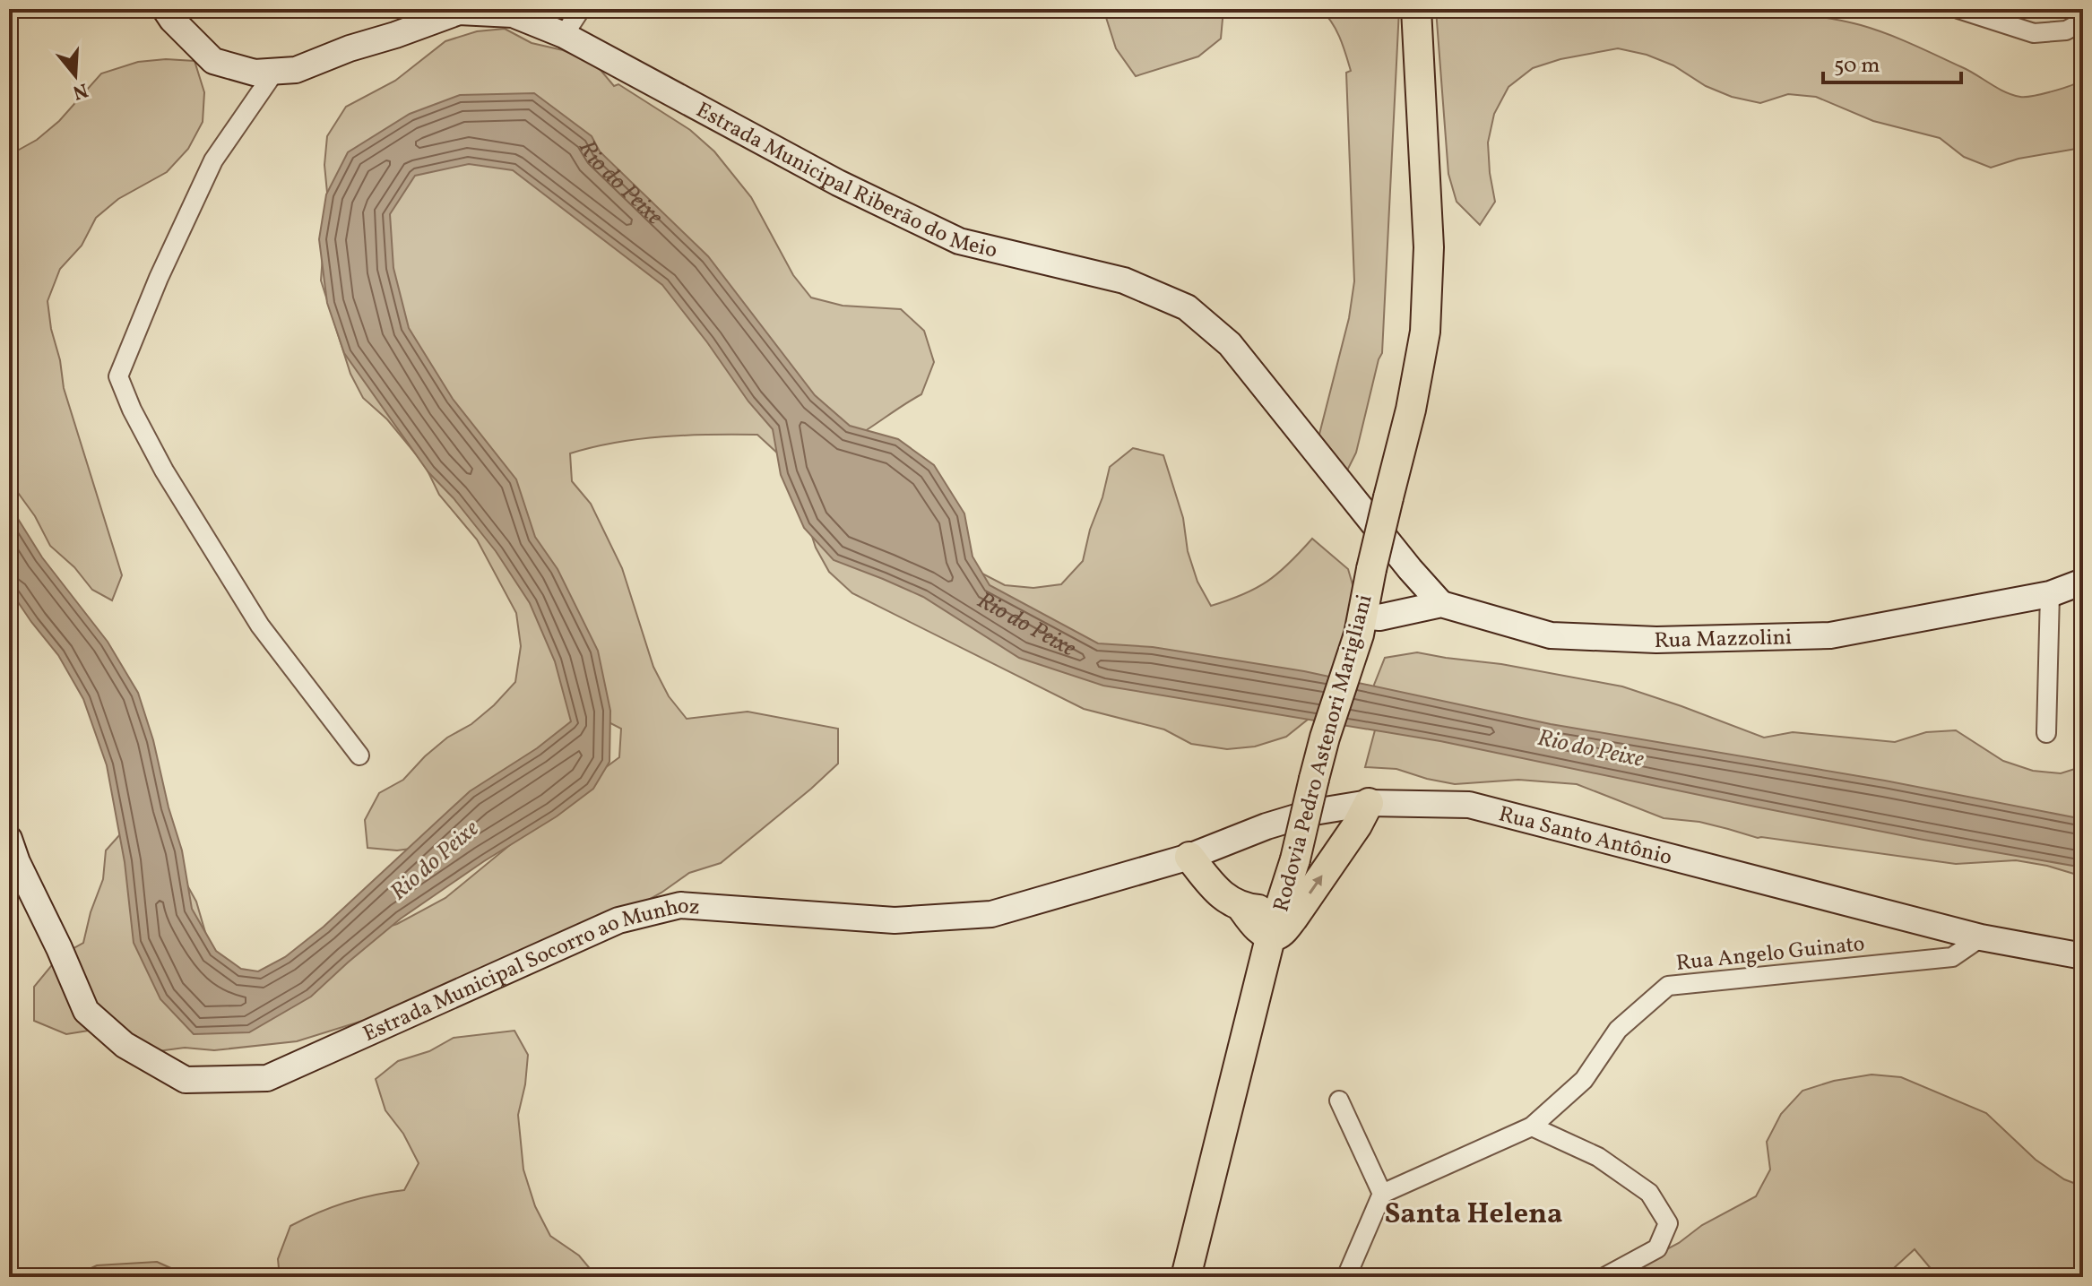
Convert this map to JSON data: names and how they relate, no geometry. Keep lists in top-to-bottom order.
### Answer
{
  "streets": {
    "main road": ["Rodovia Pedro Astenori Marigliani"],
    "street": [
      "Estrada Municipal Riberão do Meio",
      "Rua Mazzolini",
      "Rua Santo Antônio",
      "Rua Angelo Guinato",
      "Estrada Municipal Socorro ao Munhoz"
    ]
  },
  "crossings": [
    ["Estrada Municipal Riberão do Meio", "Rua Mazzolini"],
    ["Rua Mazzolini", "Rodovia Pedro Astenori Marigliani"],
    ["Rua Santo Antônio", "Rua Angelo Guinato"],
    ["Rua Santo Antônio", "Estrada Municipal Socorro ao Munhoz"]
  ],
  "districts": ["Santa Helena"],
  "water": ["Rio do Peixe"],
  "scale_bar": "50 m",
  "north": "bottom"
}
